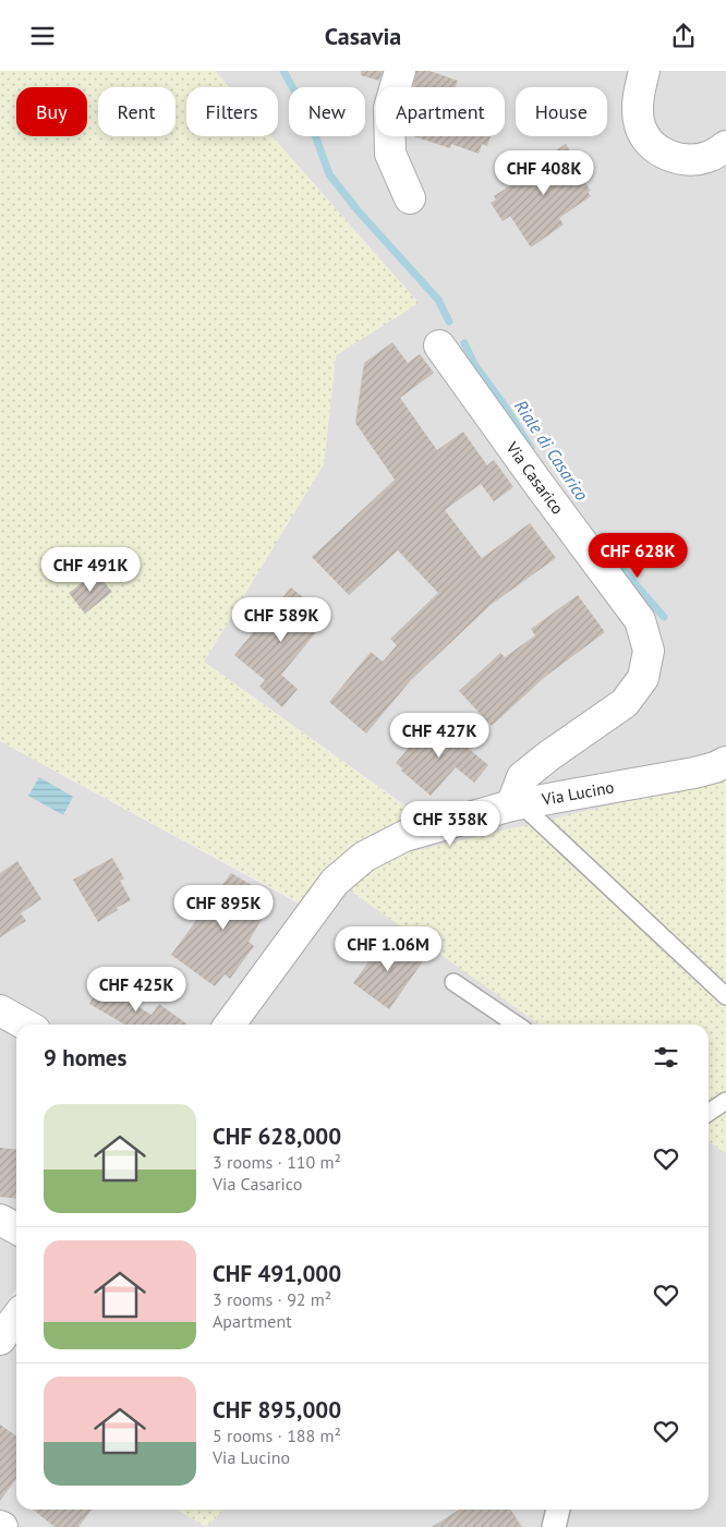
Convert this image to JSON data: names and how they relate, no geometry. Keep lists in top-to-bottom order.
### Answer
{
  "streets": {
    "street": ["Via Casarico", "Via Lucino"]
  },
  "crossings": [
    ["Via Casarico", "Via Lucino"]
  ],
  "water": ["Riale di Casarico"],
  "page": {
    "header": "Casavia",
    "chip": [
      "Buy",
      "Rent",
      "Filters",
      "New",
      "Apartment",
      "House"
    ],
    "price": [
      "CHF 408K",
      "CHF 628K",
      "CHF 491K",
      "CHF 589K",
      "CHF 427K",
      "CHF 358K",
      "CHF 895K",
      "CHF 1.06M",
      "CHF 425K"
    ],
    "heading": "9 homes",
    "list": [
      {
        "name": "CHF 628,000",
        "note": "3 rooms · 110 m² · Via Casarico"
      },
      {
        "name": "CHF 491,000",
        "note": "3 rooms · 92 m² · Apartment"
      },
      {
        "name": "CHF 895,000",
        "note": "5 rooms · 188 m² · Via Lucino"
      }
    ]
  }
}
